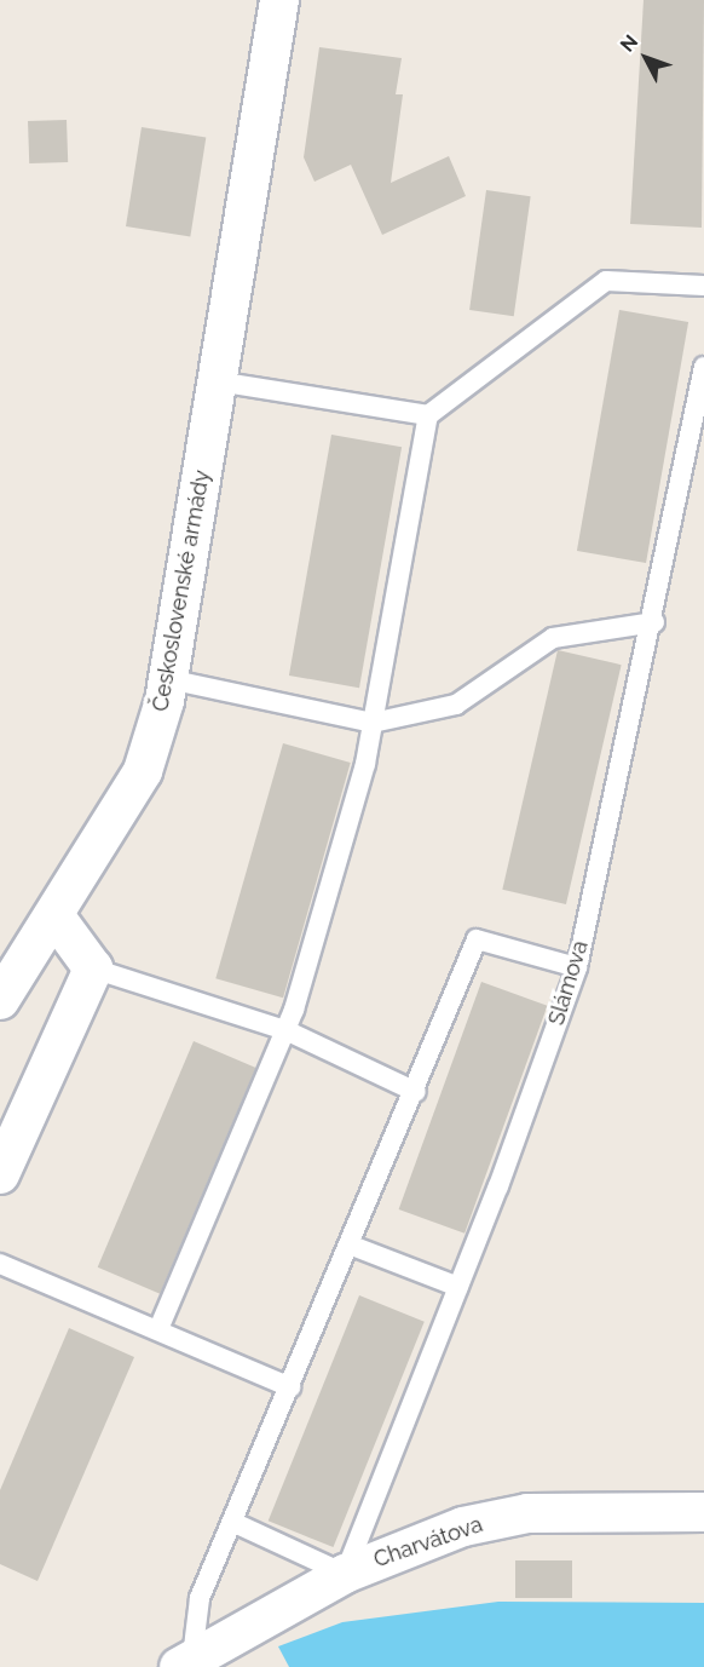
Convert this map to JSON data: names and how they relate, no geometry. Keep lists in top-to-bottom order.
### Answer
{
  "streets": {
    "street": ["Československé armády", "Charvátova"],
    "lane": ["Slámova"]
  },
  "crossings": [
    ["Slámova", "Charvátova"]
  ],
  "north": "top left"
}
